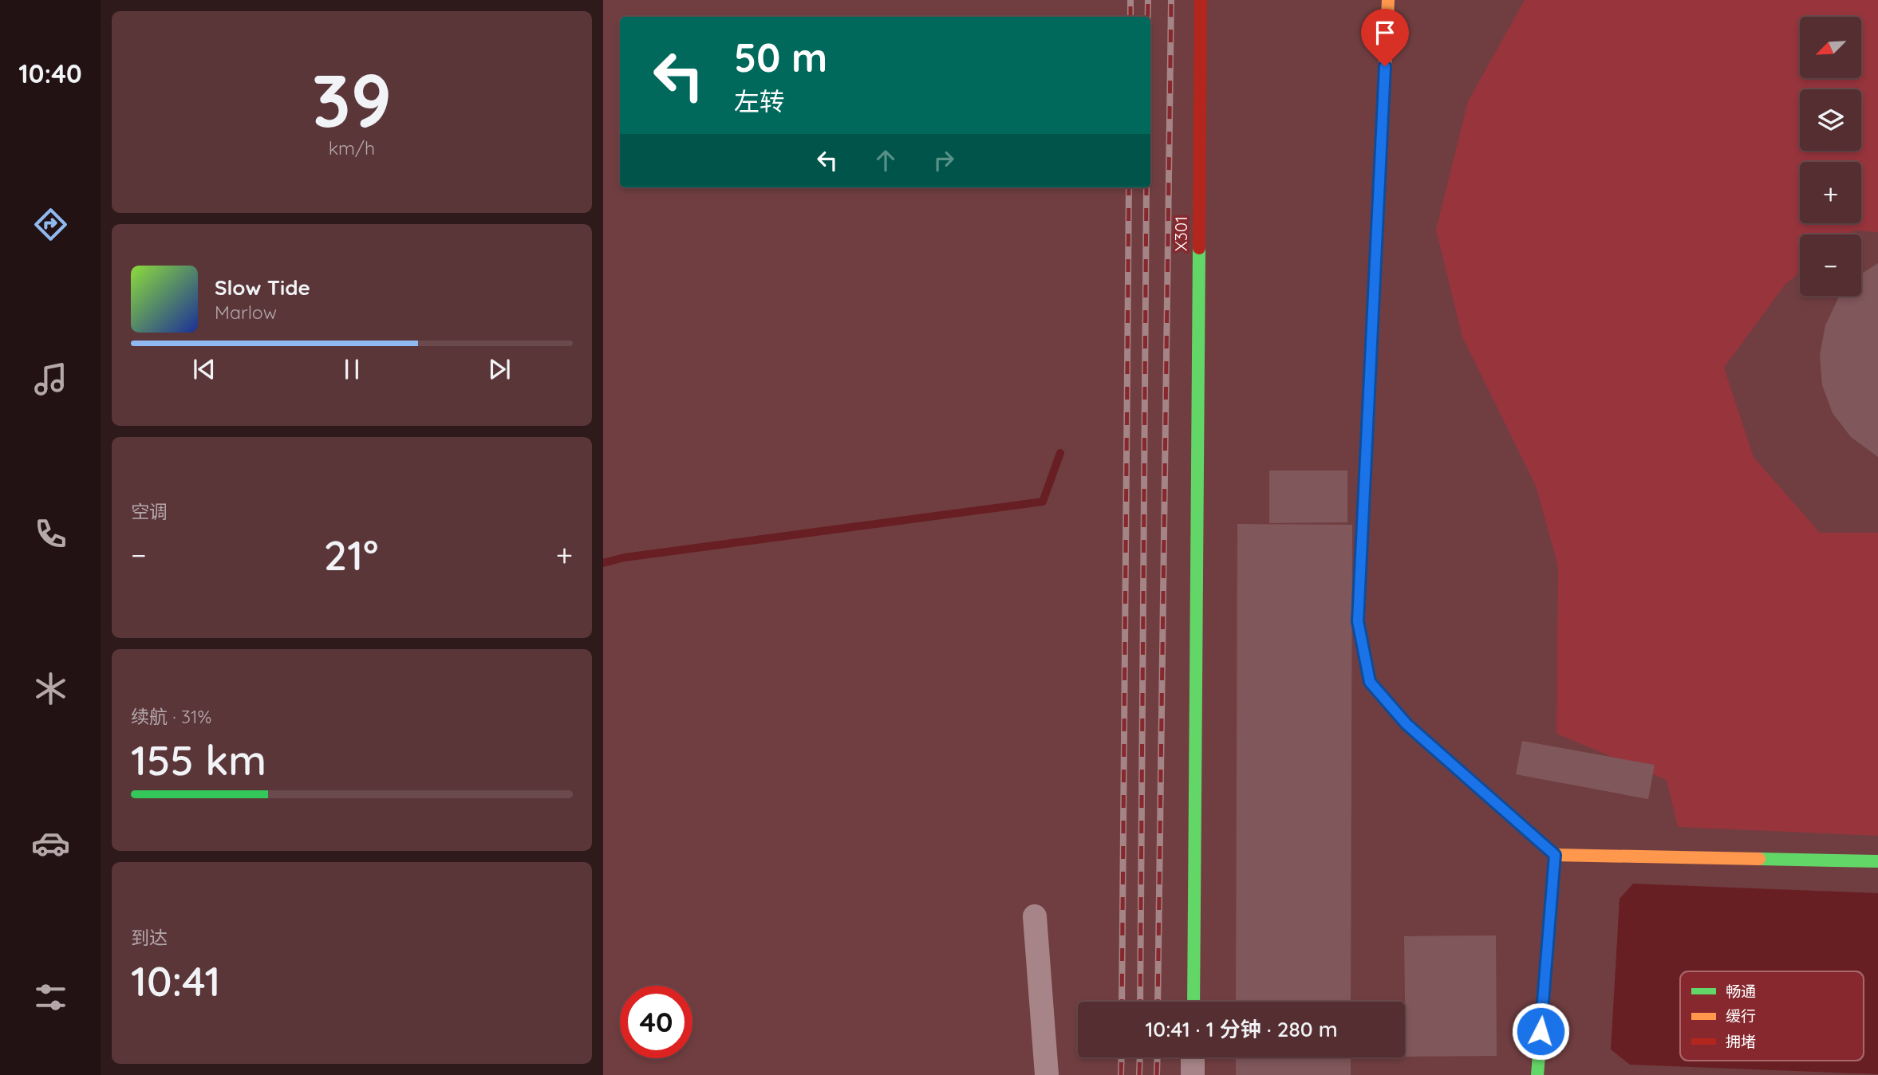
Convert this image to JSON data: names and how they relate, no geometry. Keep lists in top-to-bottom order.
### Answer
{
  "streets": {
    "street": ["X301"]
  },
  "legend": ["畅通", "缓行", "拥堵"],
  "north": "bottom left",
  "page": {
    "tabs": "10:40",
    "tile": [
      ["39", "km/h"],
      "空调",
      ["续航 · 31%", "155 km"],
      ["到达", "10:41"]
    ],
    "map_buttons": ["+", "−"],
    "turn": ["50 m", "左转"],
    "song": ["Slow Tide", "Marlow"],
    "heat": ["−", "21°", "+"],
    "limit": "40",
    "trip": "10:41 · 1 分钟 · 280 m"
  }
}
